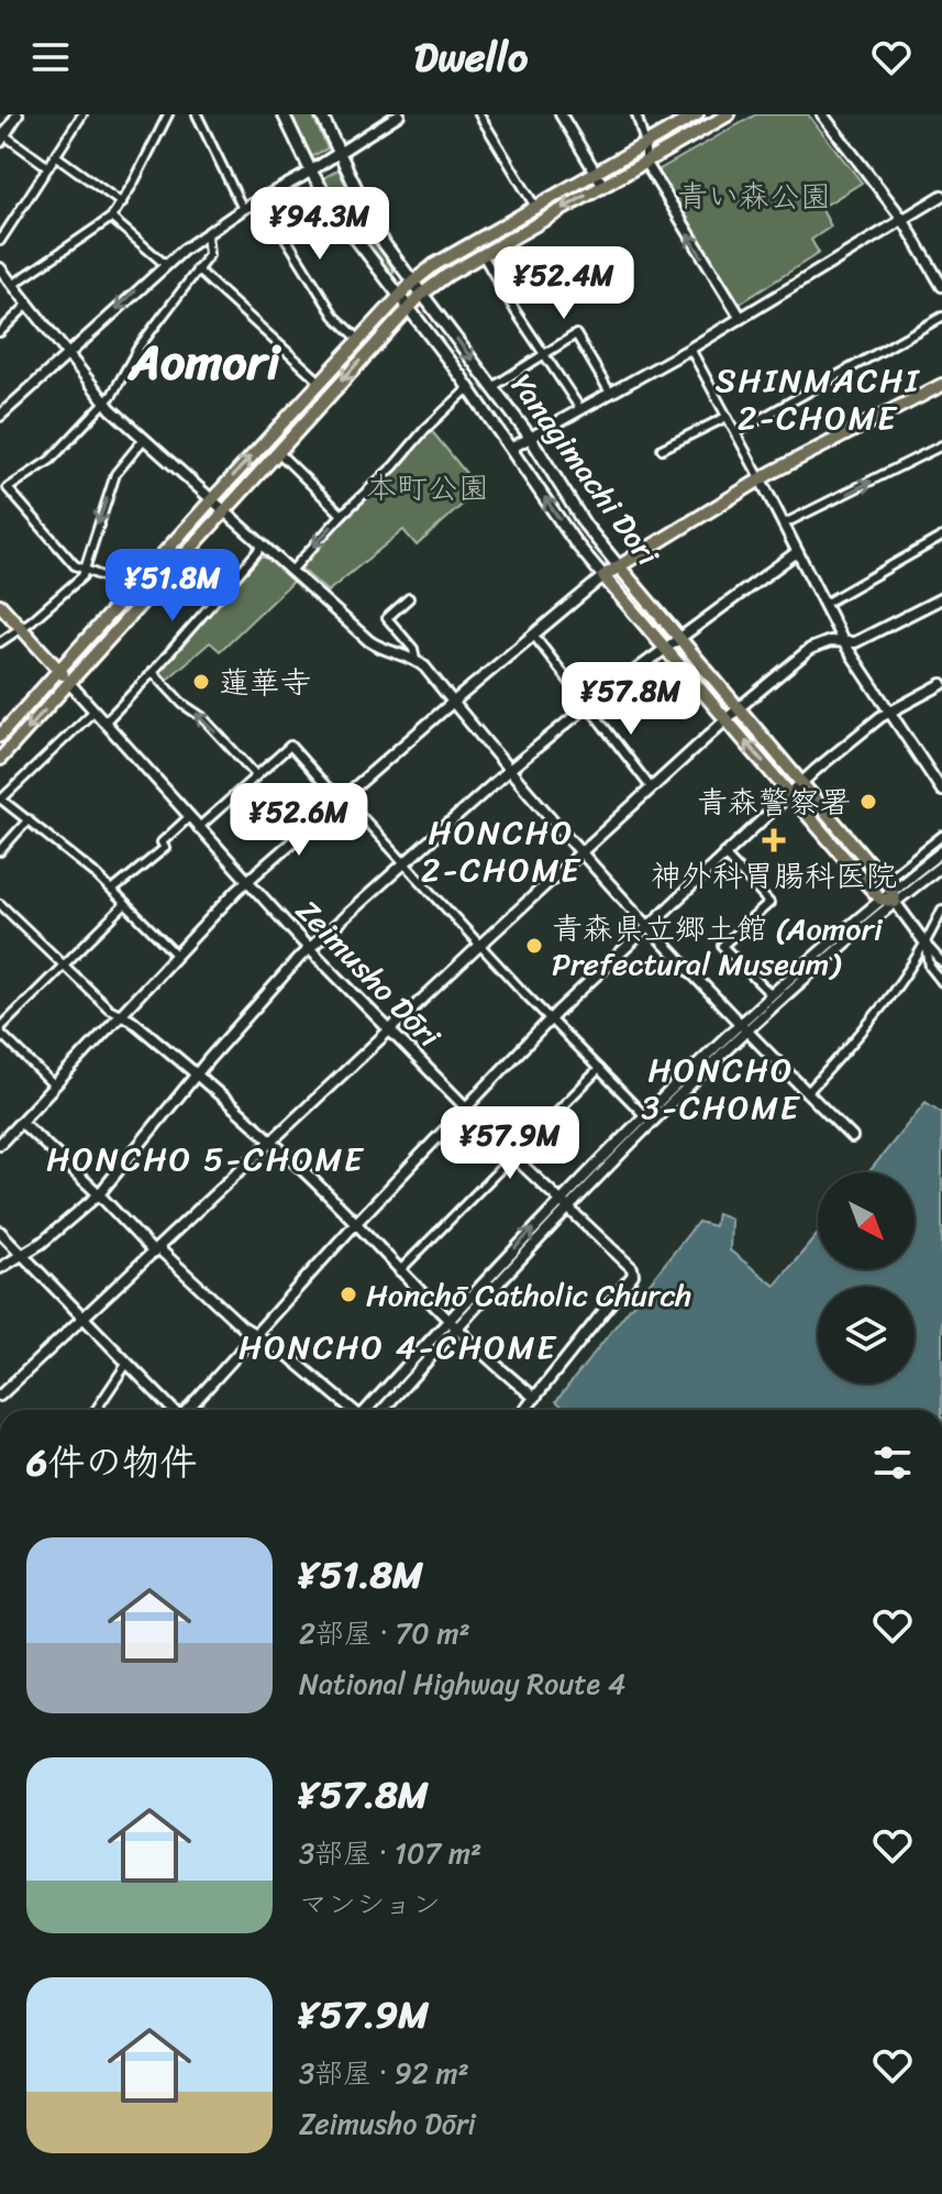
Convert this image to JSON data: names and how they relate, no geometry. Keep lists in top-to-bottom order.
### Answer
{
  "streets": {
    "main road": ["Yanagimachi Dori"],
    "street": ["Zeimusho Dōri"]
  },
  "districts": [
    "Aomori",
    "SHINMACHI 2-CHOME",
    "HONCHO 2-CHOME",
    "HONCHO 3-CHOME",
    "HONCHO 5-CHOME",
    "HONCHO 4-CHOME"
  ],
  "parks": ["青い森公園", "本町公園"],
  "places": {
    "other": [
      "蓮華寺",
      "青森警察署",
      "青森県立郷土館 (Aomori Prefectural Museum)",
      "Honchō Catholic Church"
    ],
    "health": ["神外科胃腸科医院"]
  },
  "north": "bottom right",
  "page": {
    "header": "Dwello",
    "price": [
      "¥94.3M",
      "¥52.4M",
      "¥51.8M",
      "¥57.8M",
      "¥52.6M",
      "¥57.9M"
    ],
    "heading": "6件の物件",
    "list": [
      {
        "name": "¥51.8M",
        "note": "2部屋 · 70 m² · National Highway Route 4"
      },
      {
        "name": "¥57.8M",
        "note": "3部屋 · 107 m² · マンション"
      },
      {
        "name": "¥57.9M",
        "note": "3部屋 · 92 m² · Zeimusho Dōri"
      }
    ]
  }
}
